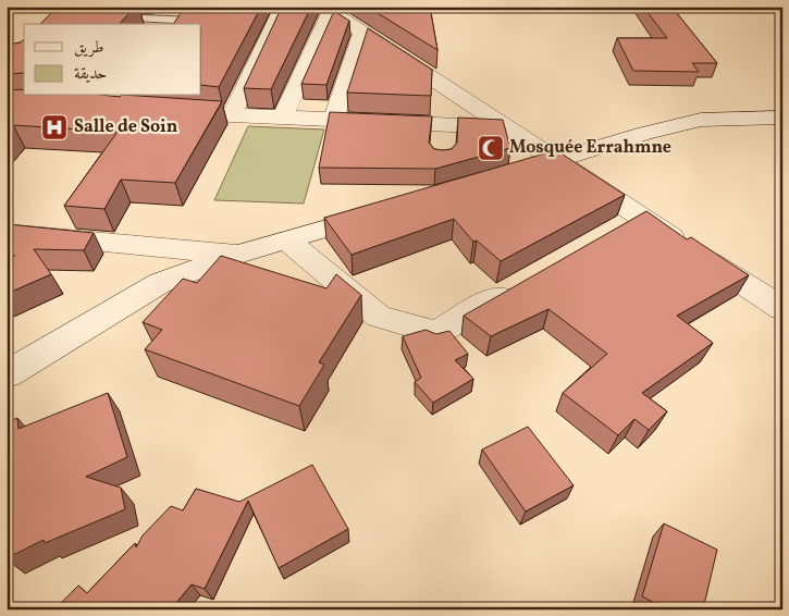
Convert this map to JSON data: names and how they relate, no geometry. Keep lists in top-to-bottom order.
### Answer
{
  "places": {
    "hospital": ["Salle de Soin"],
    "mosque": ["Mosquée Errahmne"]
  },
  "legend": ["طريق", "حديقة"]
}
